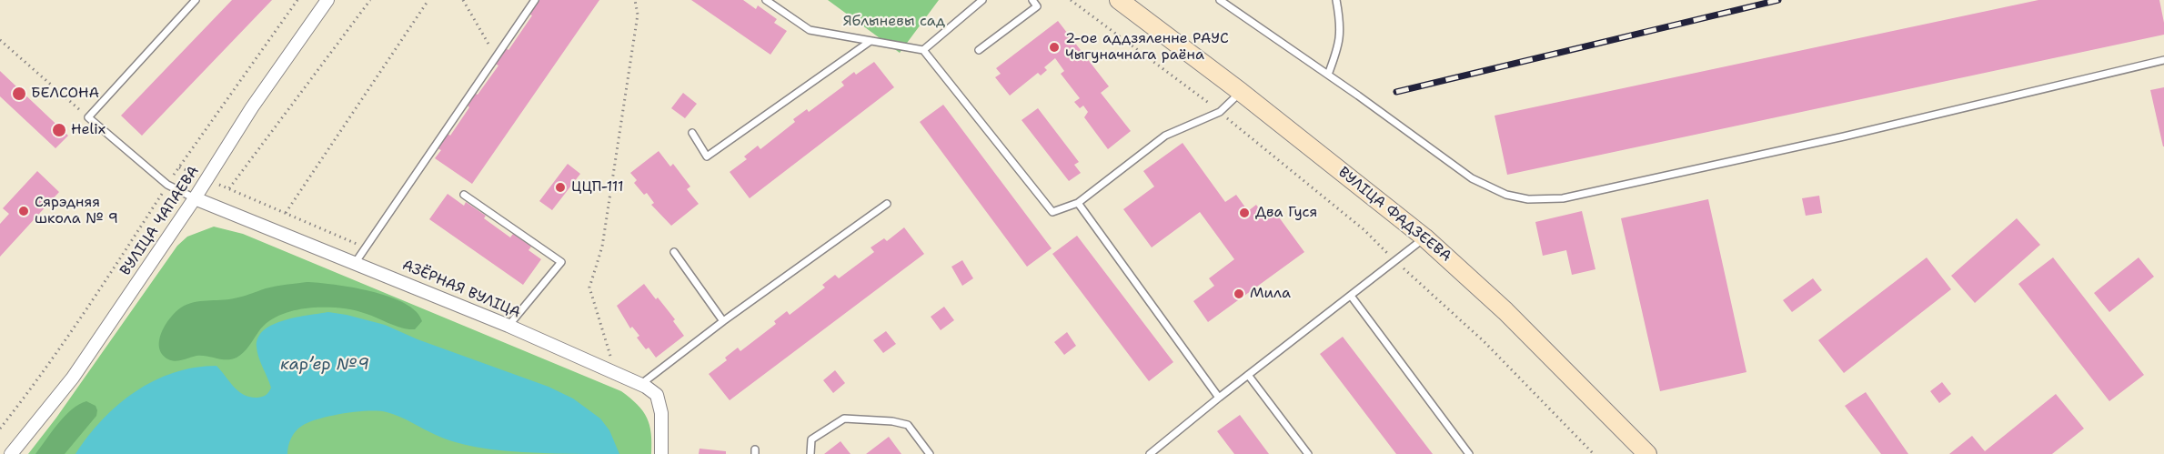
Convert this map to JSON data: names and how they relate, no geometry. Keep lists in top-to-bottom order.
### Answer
{
  "streets": {
    "street": ["ВУЛІЦА ФАДЗЕЕВА", "ВУЛІЦА ЧАПАЕВА", "АЗЁРНАЯ ВУЛІЦА"]
  },
  "crossings": [
    ["ВУЛІЦА ЧАПАЕВА", "АЗЁРНАЯ ВУЛІЦА"]
  ],
  "water": ["карʼер №9"],
  "parks": ["Яблыневы сад"],
  "places": [
    "2-ое аддзяленне РАУС Чыгуначнага раёна",
    "БЕЛСОНА",
    "Helix",
    "ЦЦП-111",
    "Сярэдняя школа № 9",
    "Два Гуся",
    "Мила"
  ]
}
